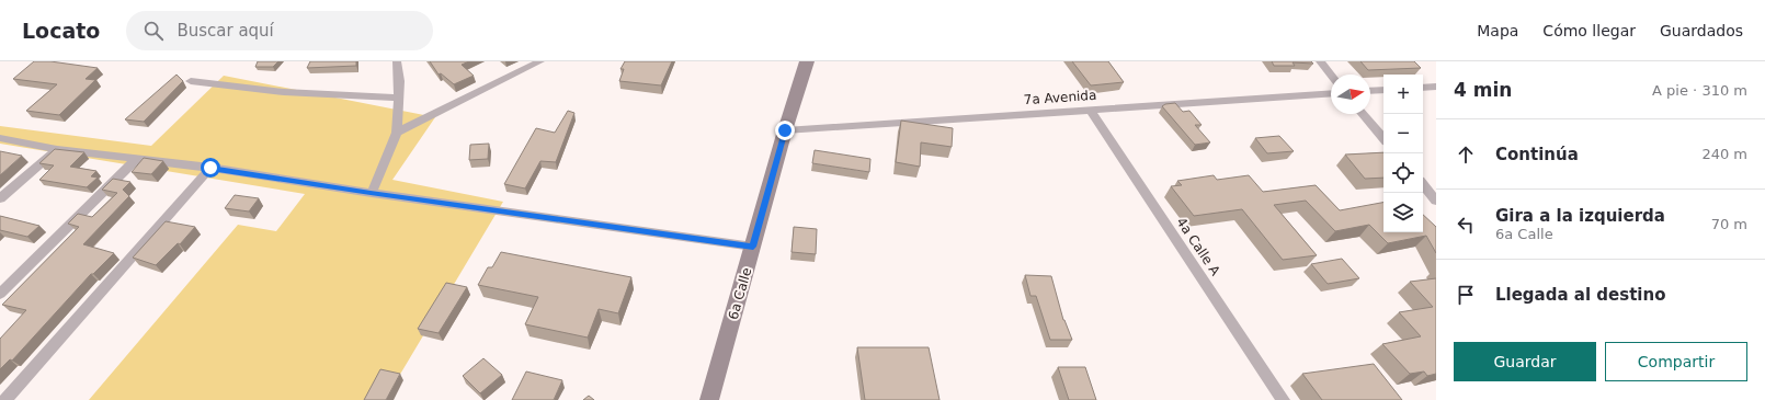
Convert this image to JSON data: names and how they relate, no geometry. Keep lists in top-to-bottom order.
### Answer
{
  "streets": {
    "main road": ["6a Calle"],
    "street": ["7a Avenida", "4a Calle A"]
  },
  "crossings": [
    ["7a Avenida", "4a Calle A"],
    ["7a Avenida", "6a Calle"]
  ],
  "north": "right",
  "page": {
    "header": "Locato",
    "search": "Buscar aquí",
    "nav": ["Mapa", "Cómo llegar", "Guardados"],
    "heading": ["4 min", "A pie · 310 m"],
    "map_buttons": ["+", "−"],
    "list": [
      ["Continúa", "240 m"],
      ["Gira a la izquierda", "6a Calle", "70 m"],
      "Llegada al destino"
    ],
    "buttons": ["Guardar", "Compartir"]
  }
}
